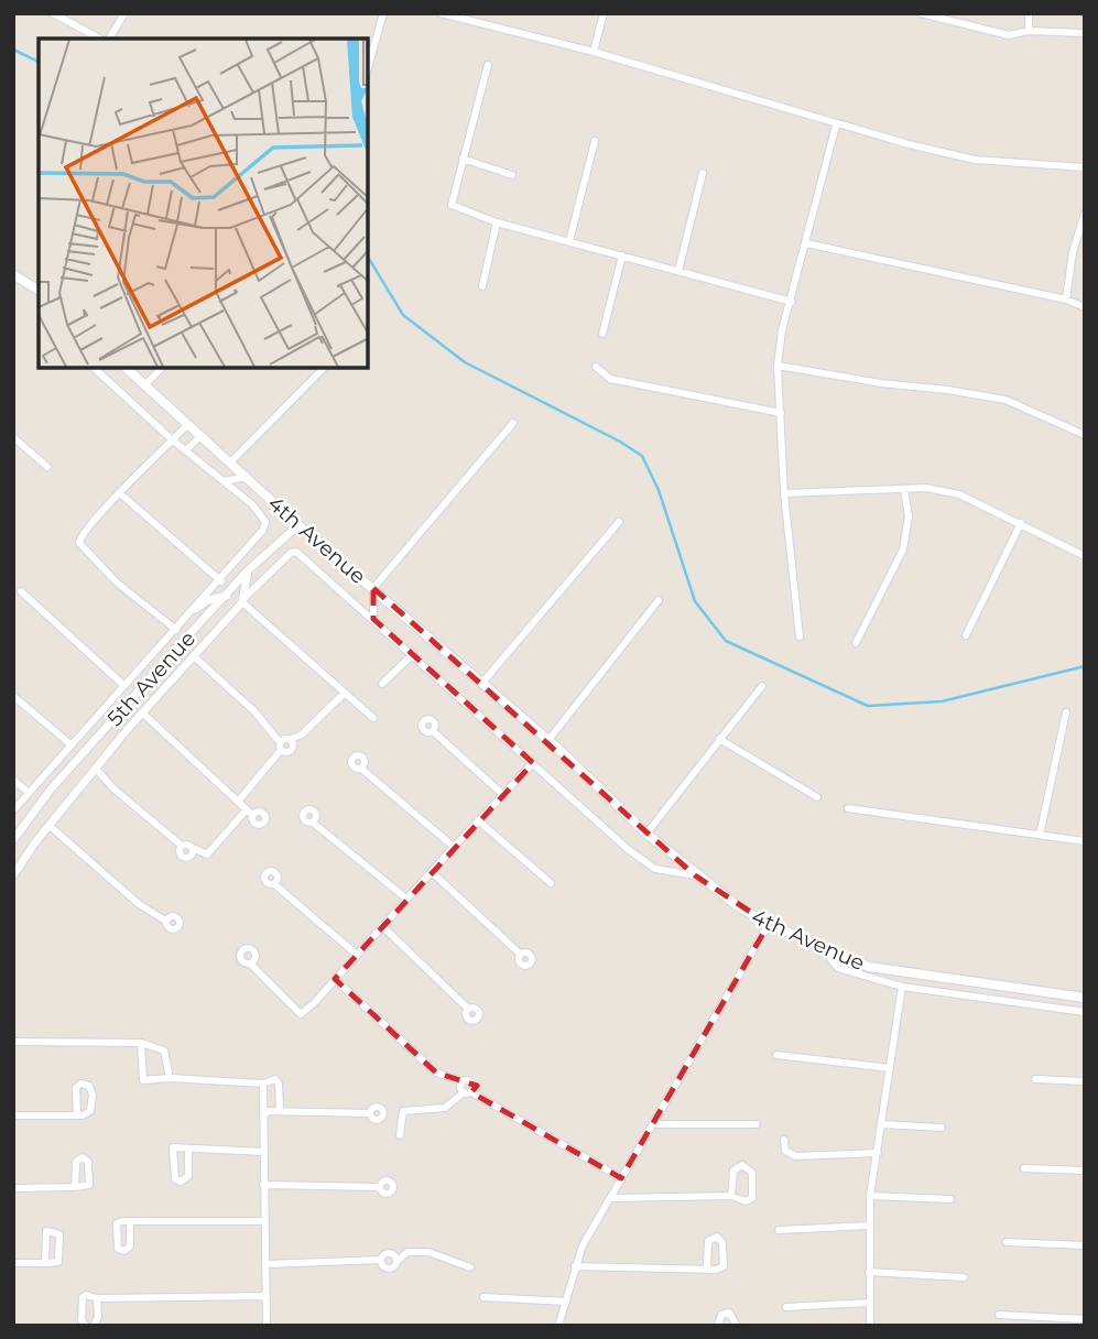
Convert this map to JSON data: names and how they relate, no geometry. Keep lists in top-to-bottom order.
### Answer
{
  "streets": {
    "main road": ["4th Avenue"],
    "street": ["5th Avenue"]
  },
  "crossings": [
    ["4th Avenue", "5th Avenue"]
  ]
}
